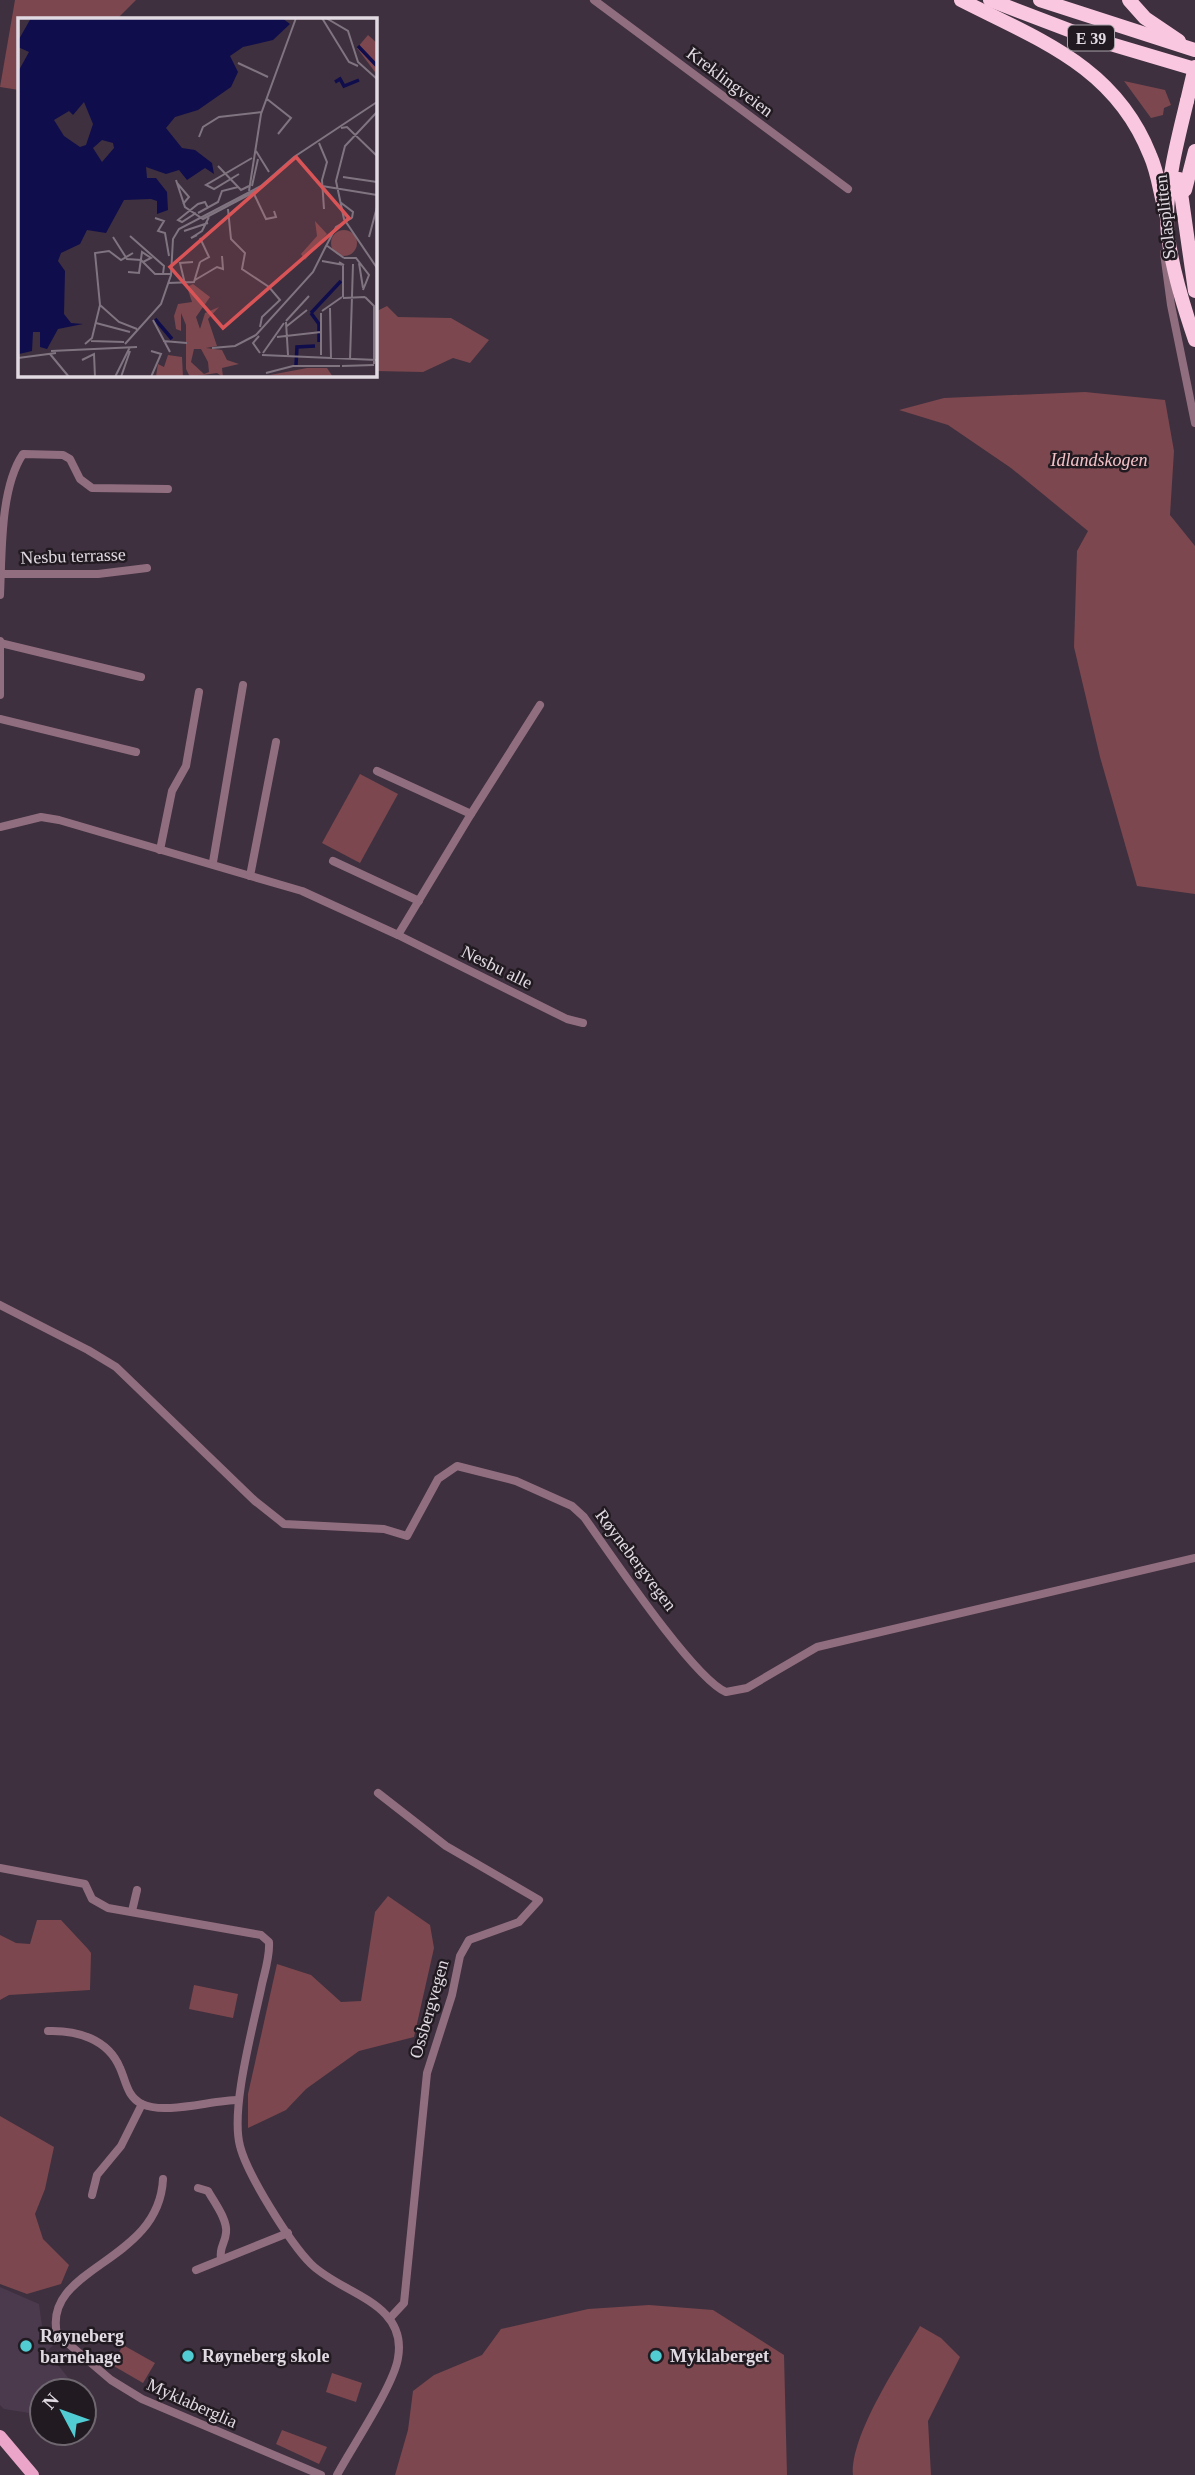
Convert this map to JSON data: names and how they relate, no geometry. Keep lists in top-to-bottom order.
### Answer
{
  "streets": {
    "highway": ["E 39", "Solasplitten"],
    "street": [
      "Kreklingveien",
      "Nesbu terrasse",
      "Nesbu alle",
      "Røynebergvegen",
      "Ossbergvegen",
      "Myklaberglia"
    ]
  },
  "crossings": [
    ["E 39", "Solasplitten"]
  ],
  "parks": ["Idlandskogen"],
  "places": ["Røyneberg barnehage", "Røyneberg skole", "Myklaberget"],
  "north": "top left"
}
